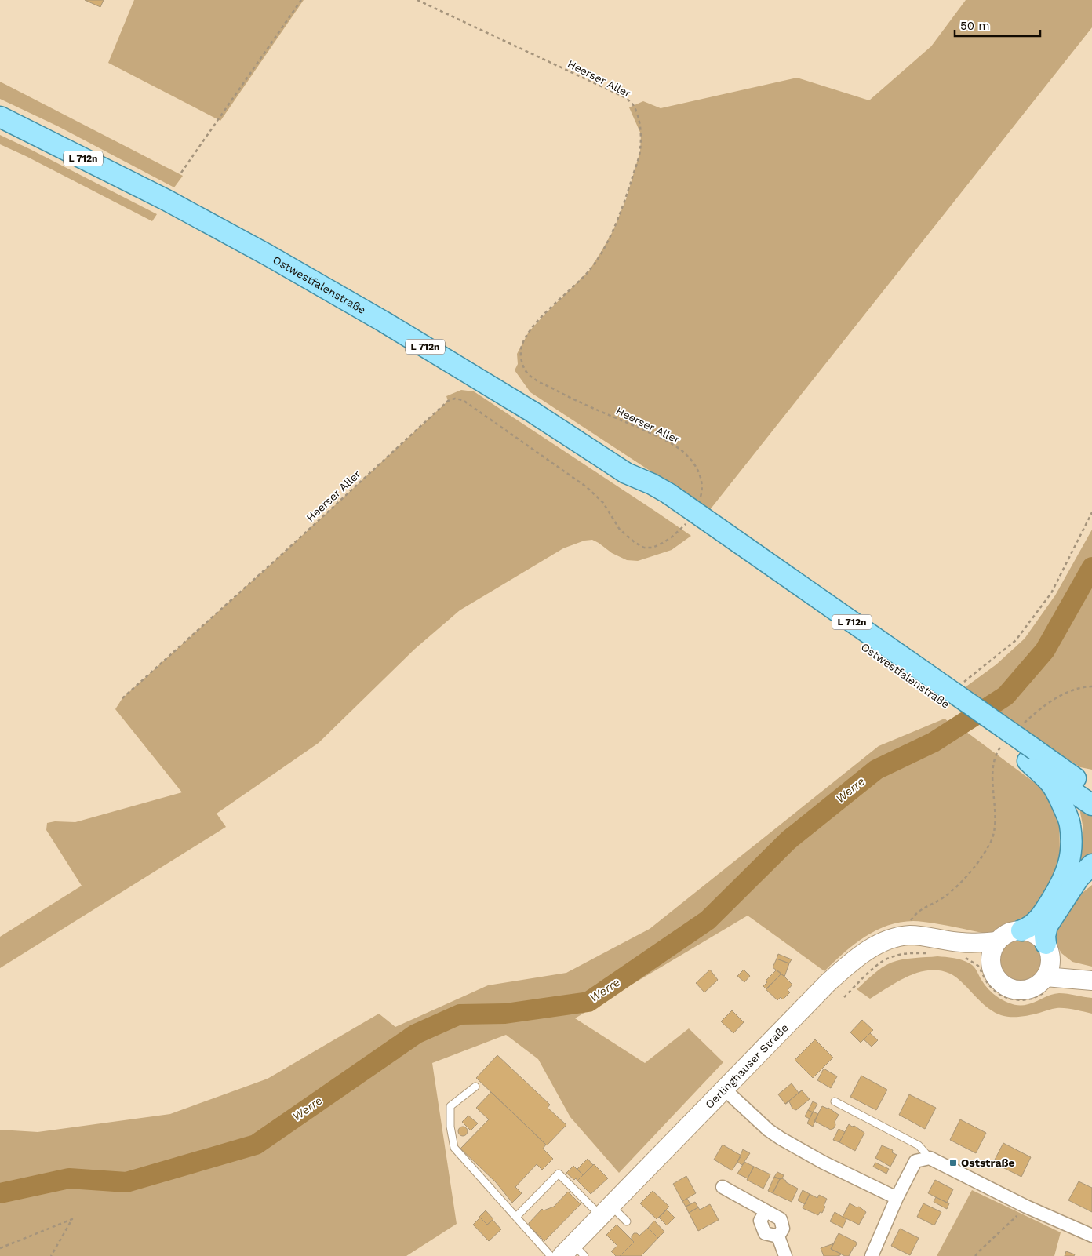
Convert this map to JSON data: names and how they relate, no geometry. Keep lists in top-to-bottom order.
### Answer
{
  "streets": {
    "main road": ["L 712n", "Ostwestfalenstraße", "Oerlinghauser Straße"],
    "path": ["Heerser Aller"]
  },
  "crossings": [
    ["L 712n", "Ostwestfalenstraße"],
    ["L 712n", "Oerlinghauser Straße"]
  ],
  "water": ["Werre"],
  "places": {
    "transit": ["Oststraße"]
  },
  "scale_bar": "50 m"
}
